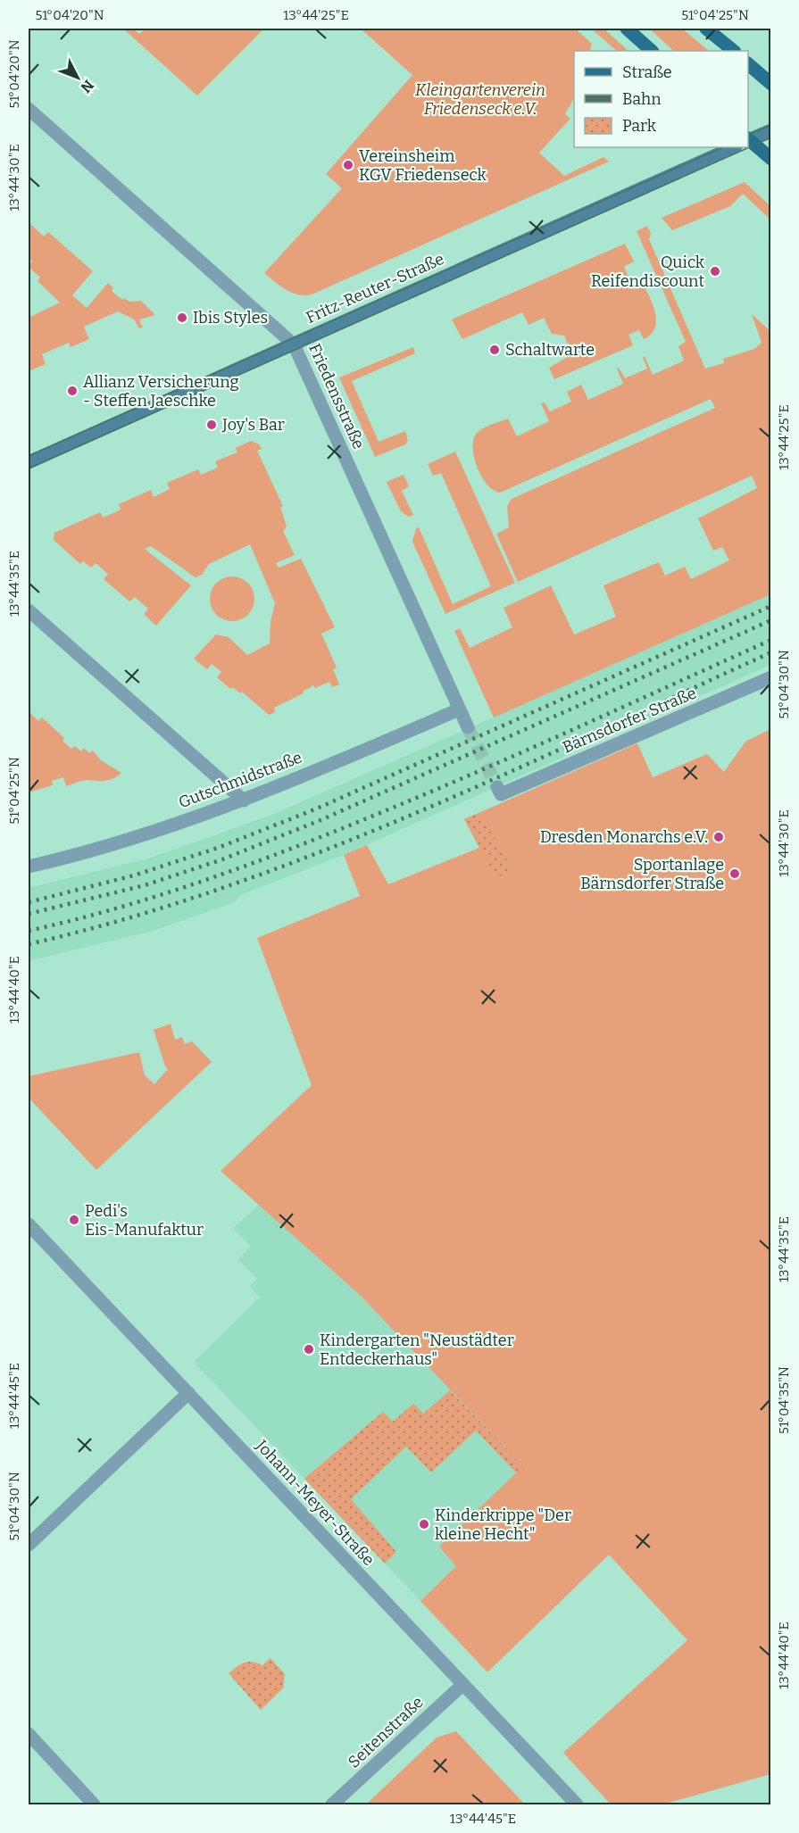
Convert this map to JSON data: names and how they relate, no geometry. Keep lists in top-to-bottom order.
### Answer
{
  "streets": {
    "main road": ["Fritz-Reuter-Straße"],
    "street": [
      "Friedensstraße",
      "Bärnsdorfer Straße",
      "Gutschmidstraße",
      "Johann-Meyer-Straße",
      "Seitenstraße"
    ]
  },
  "crossings": [
    ["Fritz-Reuter-Straße", "Friedensstraße"],
    ["Friedensstraße", "Gutschmidstraße"],
    ["Johann-Meyer-Straße", "Seitenstraße"]
  ],
  "parks": ["Kleingartenverein Friedenseck e.V."],
  "places": [
    "Vereinsheim KGV Friedenseck",
    "Quick Reifendiscount",
    "Ibis Styles",
    "Schaltwarte",
    "Allianz Versicherung - Steffen Jaeschke",
    "Joy's Bar",
    "Dresden Monarchs e.V.",
    "Sportanlage Bärnsdorfer Straße",
    "Pedi's Eis-Manufaktur",
    "Kindergarten \"Neustädter Entdeckerhaus\"",
    "Kinderkrippe \"Der kleine Hecht\""
  ],
  "legend": ["Straße", "Bahn", "Park"],
  "north": "bottom right",
  "coordinates": [
    "51°04'20\"N",
    "13°44'25\"E",
    "51°04'25\"N",
    "13°44'30\"E",
    "13°44'35\"E",
    "51°04'30\"N",
    "13°44'40\"E",
    "13°44'45\"E",
    "51°04'35\"N"
  ]
}
